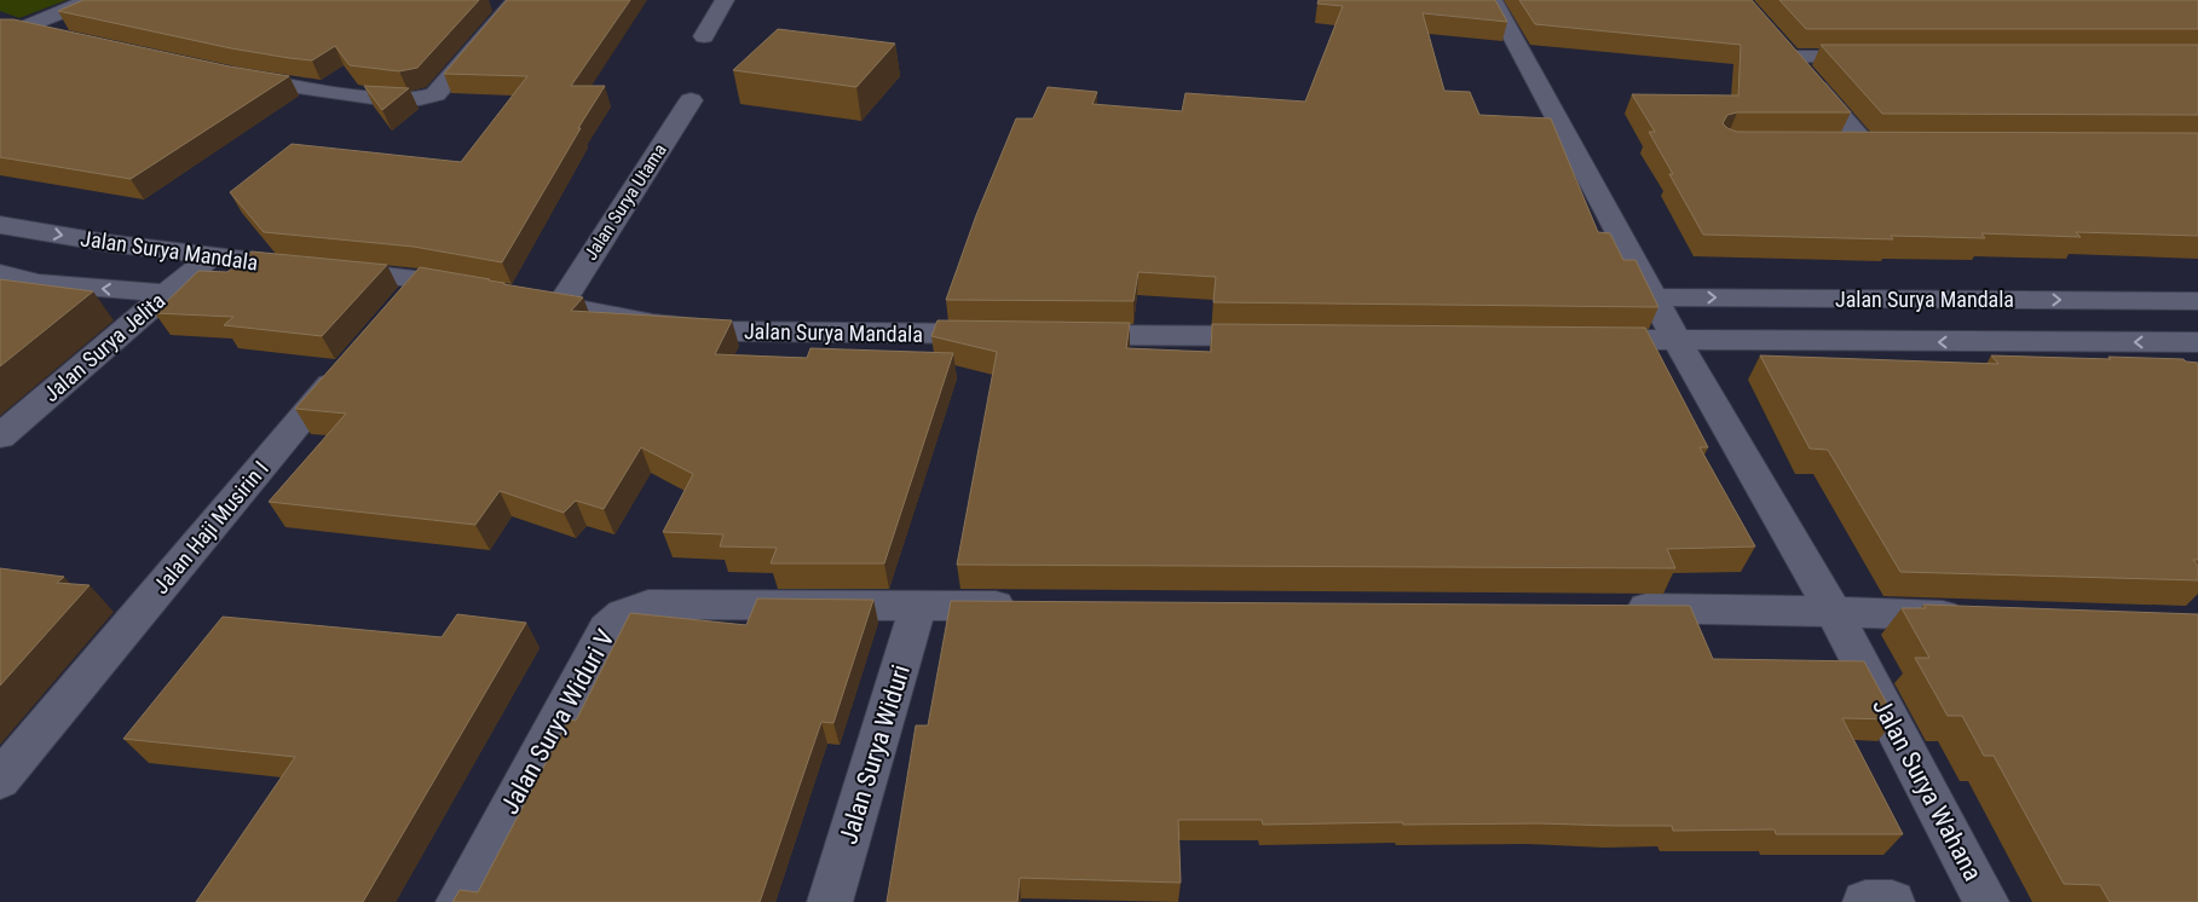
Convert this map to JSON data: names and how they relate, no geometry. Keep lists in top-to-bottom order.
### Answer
{
  "streets": {
    "street": [
      "Jalan Surya Utama",
      "Jalan Surya Mandala",
      "Jalan Surya Jelita",
      "Jalan Haji Musirin I",
      "Jalan Surya Widuri V",
      "Jalan Surya Widuri",
      "Jalan Surya Wahana"
    ]
  },
  "crossings": [
    ["Jalan Surya Utama", "Jalan Surya Mandala"],
    ["Jalan Surya Mandala", "Jalan Surya Jelita"],
    ["Jalan Surya Widuri V", "Jalan Surya Widuri"]
  ]
}
